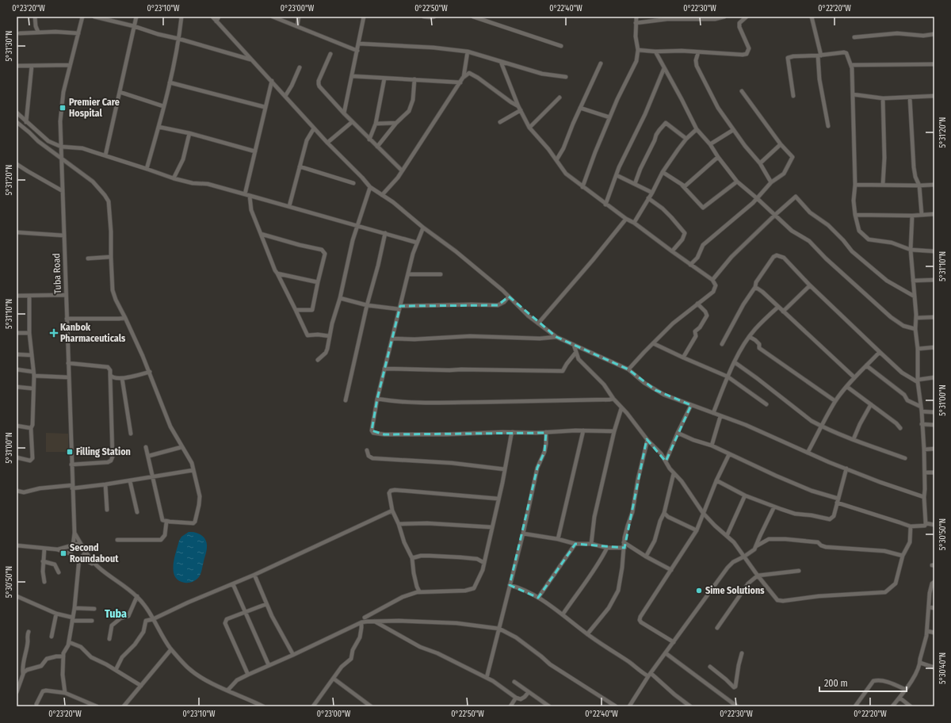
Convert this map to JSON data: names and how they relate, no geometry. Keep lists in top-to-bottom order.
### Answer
{
  "streets": {
    "street": ["Tuba Road"]
  },
  "districts": ["Tuba"],
  "places": {
    "transit": ["Premier Care Hospital", "Filling Station", "Second Roundabout"],
    "health": ["Kanbok Pharmaceuticals"],
    "other": ["Sime Solutions"]
  },
  "scale_bar": "200 m",
  "coordinates": [
    "0°23'20\"W",
    "0°23'10\"W",
    "0°23'00\"W",
    "0°22'50\"W",
    "0°22'40\"W",
    "0°22'30\"W",
    "0°22'20\"W",
    "5°31'30\"N",
    "5°31'20\"N",
    "5°31'10\"N",
    "5°31'00\"N",
    "5°30'50\"N",
    "5°30'40\"N"
  ]
}
